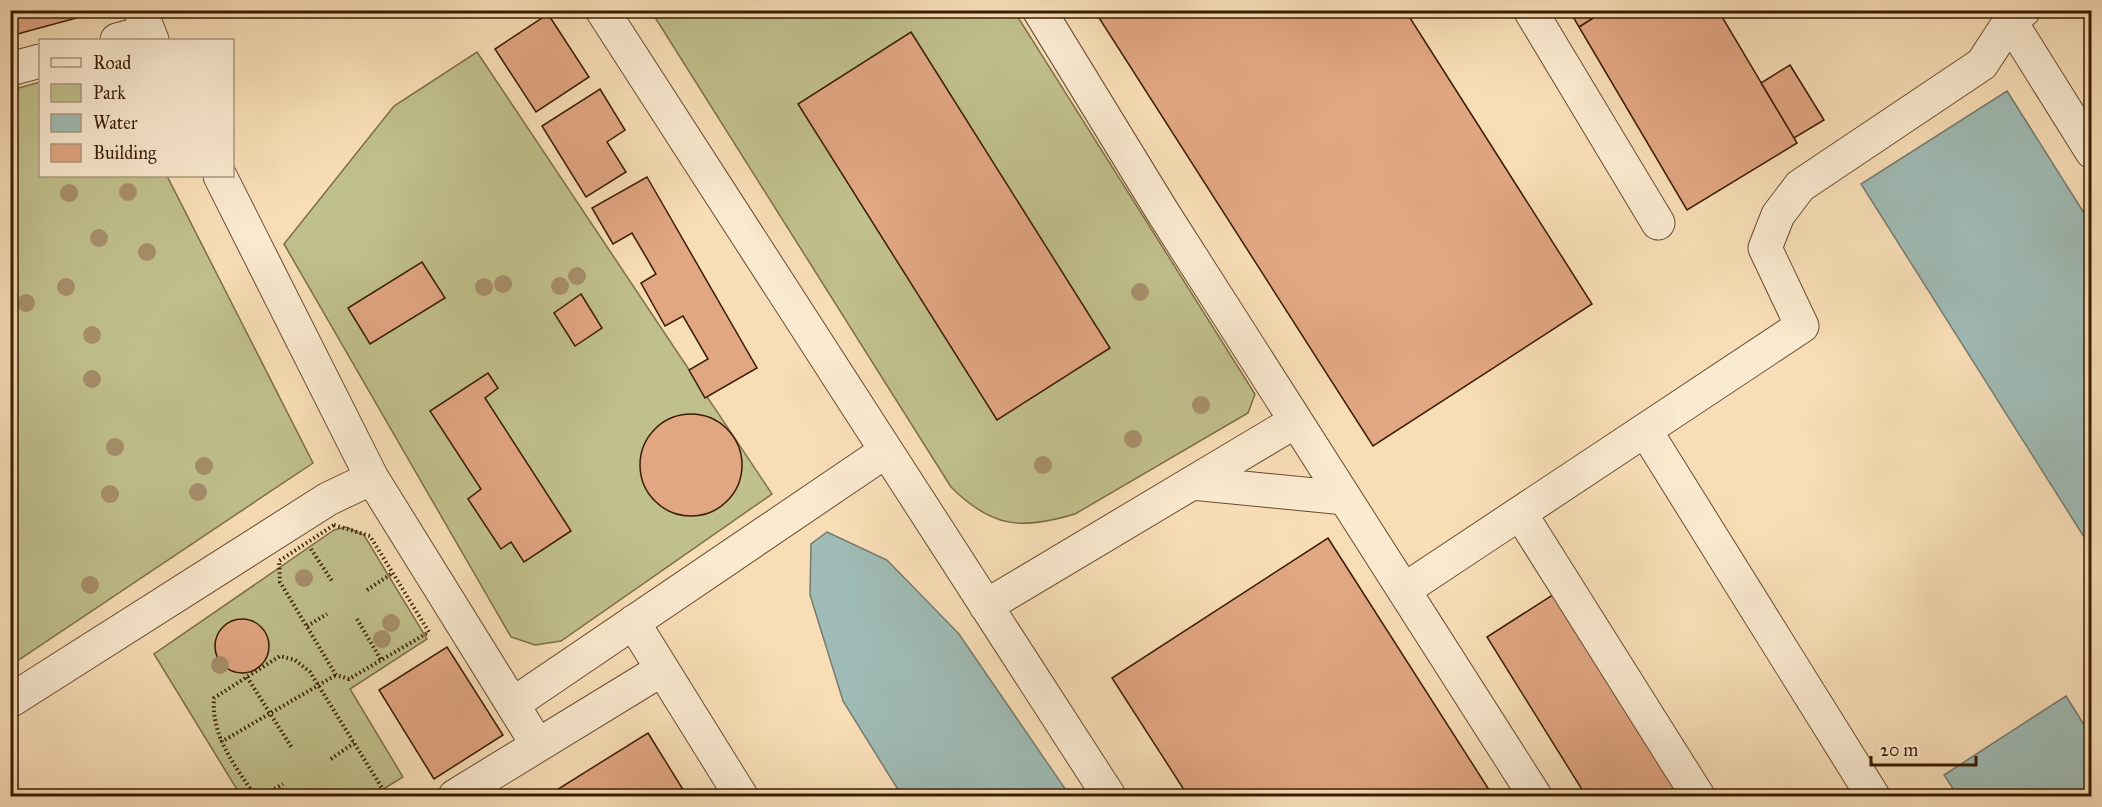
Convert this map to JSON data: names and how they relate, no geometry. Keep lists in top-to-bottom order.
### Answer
{
  "legend": [
    "Road",
    "Park",
    "Water",
    "Building"
  ],
  "scale_bar": "20 m"
}
